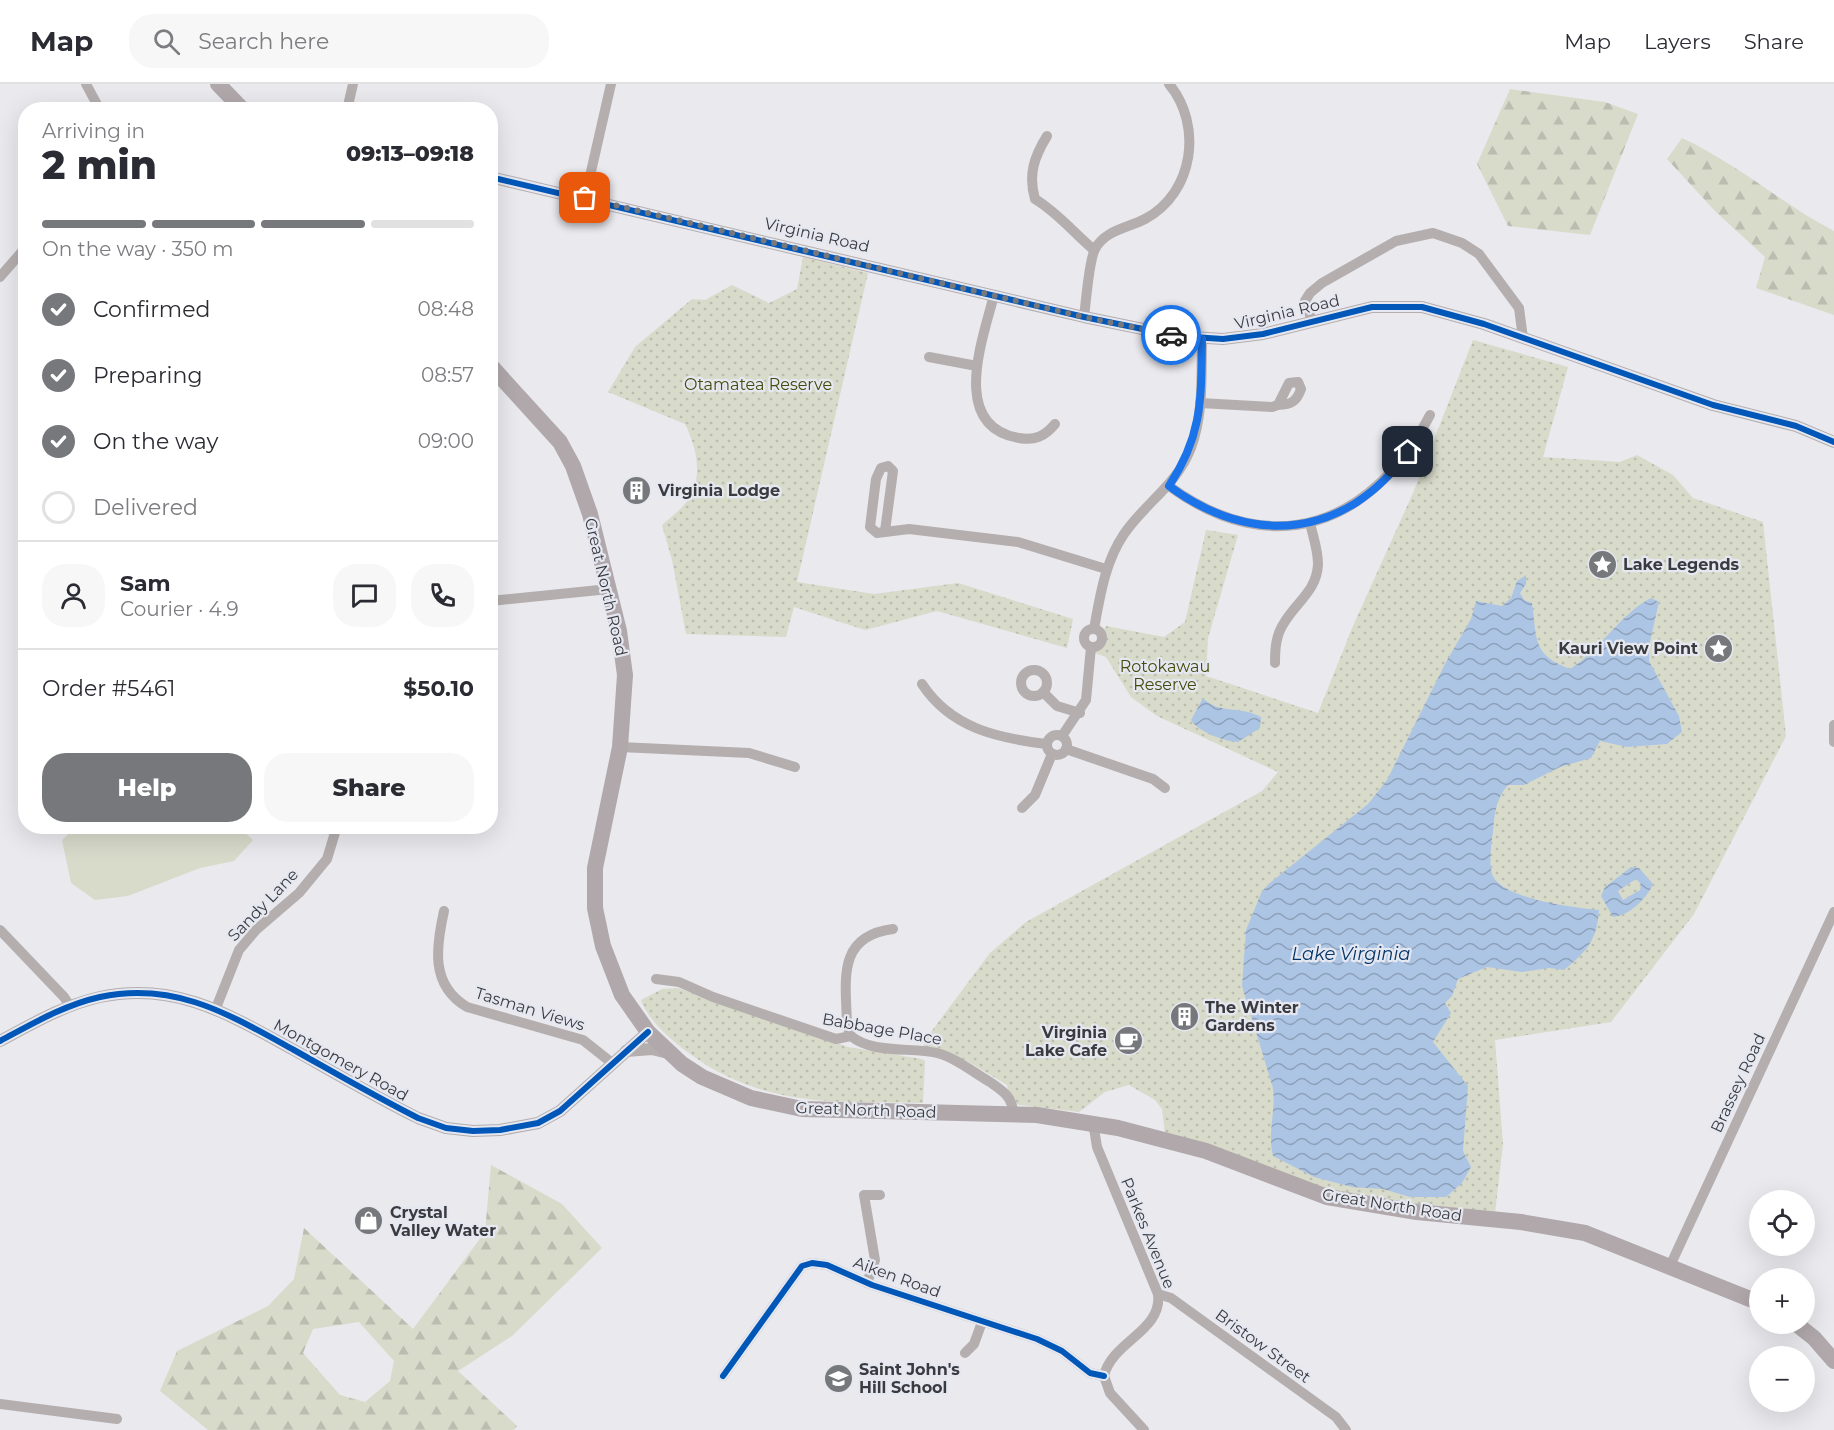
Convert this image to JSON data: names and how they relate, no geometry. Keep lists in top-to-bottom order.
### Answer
{
  "streets": {
    "highway": ["Great North Road"],
    "street": [
      "Virginia Road",
      "Sandy Lane",
      "Tasman Views",
      "Babbage Place",
      "Montgomery Road",
      "Brassey Road",
      "Parkes Avenue",
      "Aiken Road",
      "Bristow Street"
    ]
  },
  "crossings": [
    ["Great North Road", "Babbage Place"],
    ["Great North Road", "Montgomery Road"],
    ["Great North Road", "Brassey Road"],
    ["Great North Road", "Parkes Avenue"],
    ["Sandy Lane", "Montgomery Road"],
    ["Tasman Views", "Montgomery Road"],
    ["Parkes Avenue", "Aiken Road"],
    ["Parkes Avenue", "Bristow Street"]
  ],
  "water": ["Lake Virginia"],
  "parks": ["Otamatea Reserve", "Rotokawau Reserve"],
  "places": {
    "building": ["Virginia Lodge", "The Winter Gardens"],
    "place": ["Lake Legends", "Kauri View Point"],
    "cafe": ["Virginia Lake Cafe"],
    "shop": ["Crystal Valley Water"],
    "school or university": ["Saint John's Hill School"]
  },
  "page": {
    "header": "Map",
    "search": "Search here",
    "nav": ["Map", "Layers", "Share"],
    "heading": ["2 min", "Arriving in", "09:13–09:18"],
    "panel": [
      "Sam",
      "Courier · 4.9",
      "Order #5461",
      "$50.10"
    ],
    "bar": "On the way · 350 m",
    "list": [
      ["Confirmed", "08:48"],
      ["Preparing", "08:57"],
      ["On the way", "09:00"],
      "Delivered"
    ],
    "buttons": ["Help", "Share"],
    "map_buttons": ["+", "−"]
  }
}
